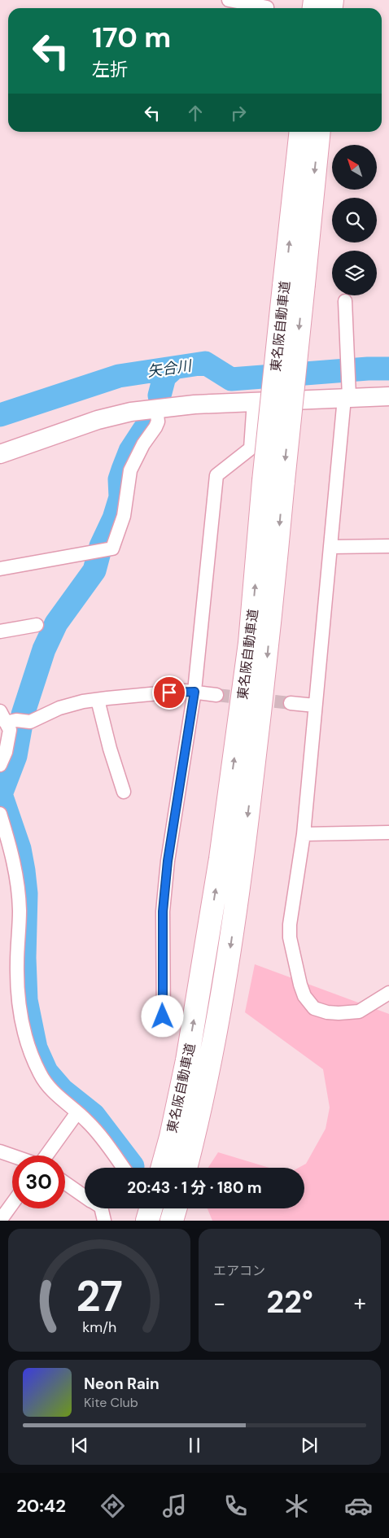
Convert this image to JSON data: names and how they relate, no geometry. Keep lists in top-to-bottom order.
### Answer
{
  "streets": {
    "highway": ["東名阪自動車道"]
  },
  "water": ["矢合川"],
  "north": "top left",
  "page": {
    "turn": ["170 m", "左折"],
    "limit": "30",
    "trip": "20:43 · 1 分 · 180 m",
    "tile": "エアコン",
    "heat": ["−", "22°", "+"],
    "song": ["Neon Rain", "Kite Club"],
    "tabs": "20:42",
    "gauge": ["27", "km/h"]
  }
}
